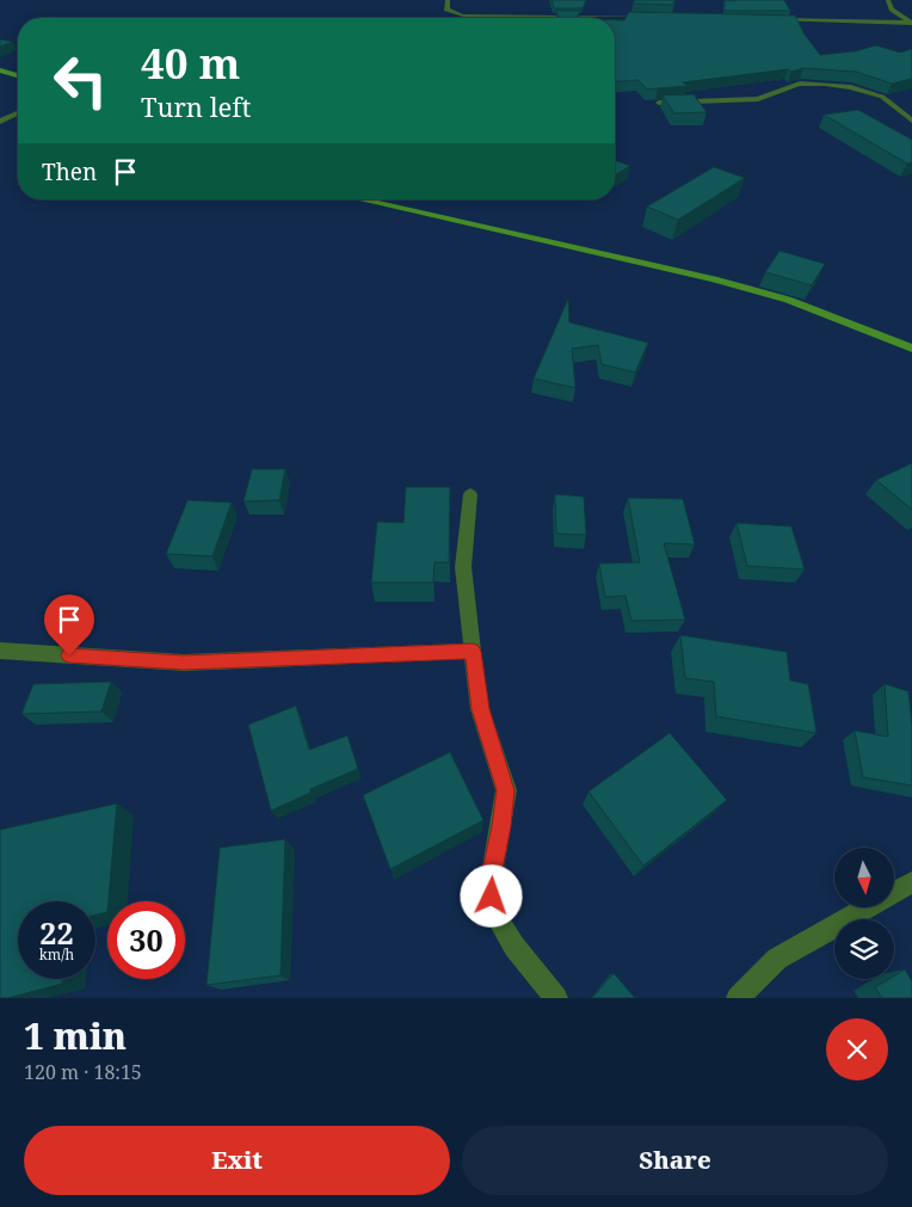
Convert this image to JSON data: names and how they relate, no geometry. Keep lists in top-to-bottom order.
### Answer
{
  "north": "bottom",
  "page": {
    "turn": ["40 m", "Turn left"],
    "then": "Then",
    "speed": "22 km/h",
    "limit": "30",
    "heading": ["1 min", "120 m · 18:15"],
    "buttons": ["Exit", "Share"]
  }
}
